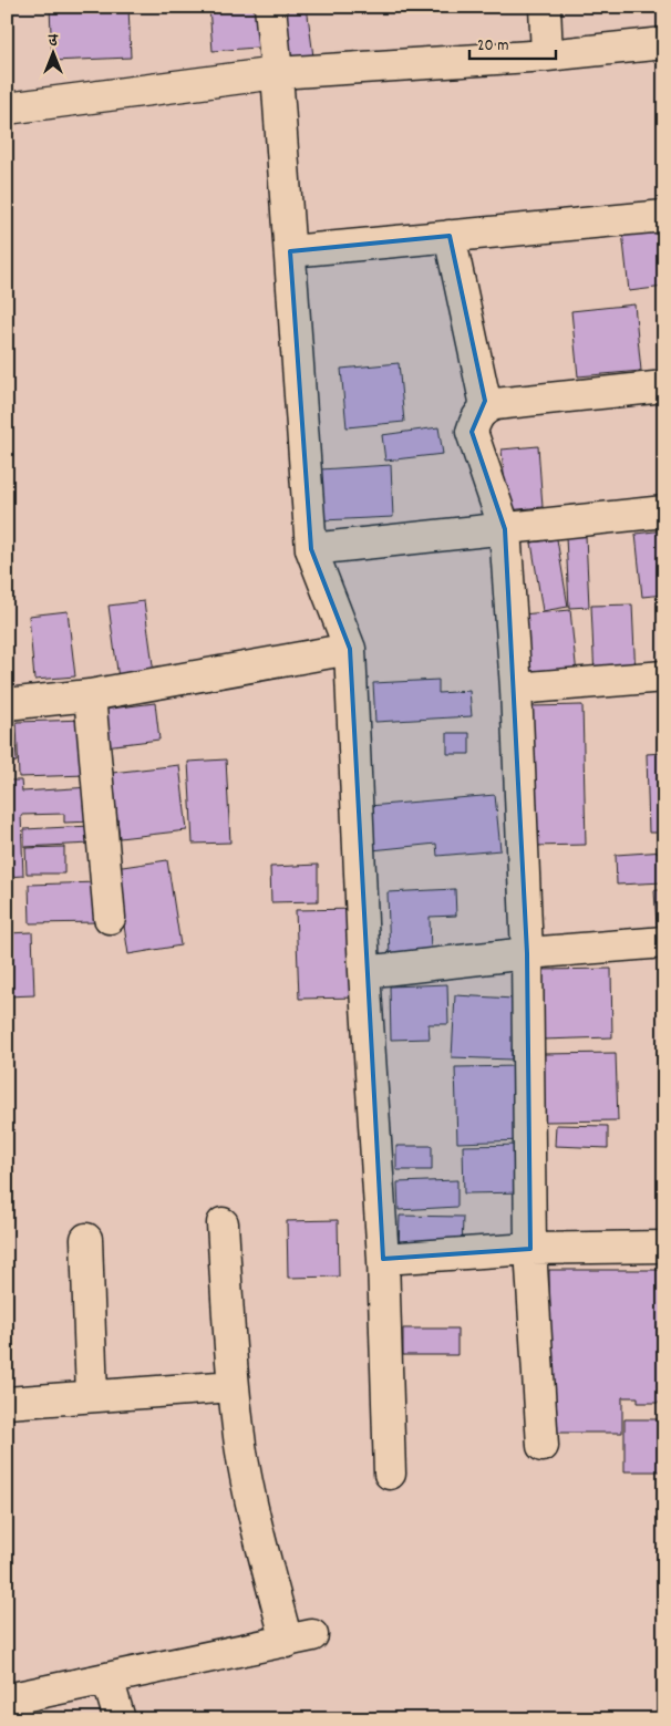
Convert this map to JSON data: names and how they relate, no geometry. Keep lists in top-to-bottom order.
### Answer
{
  "scale_bar": "20 m",
  "north": "top"
}
